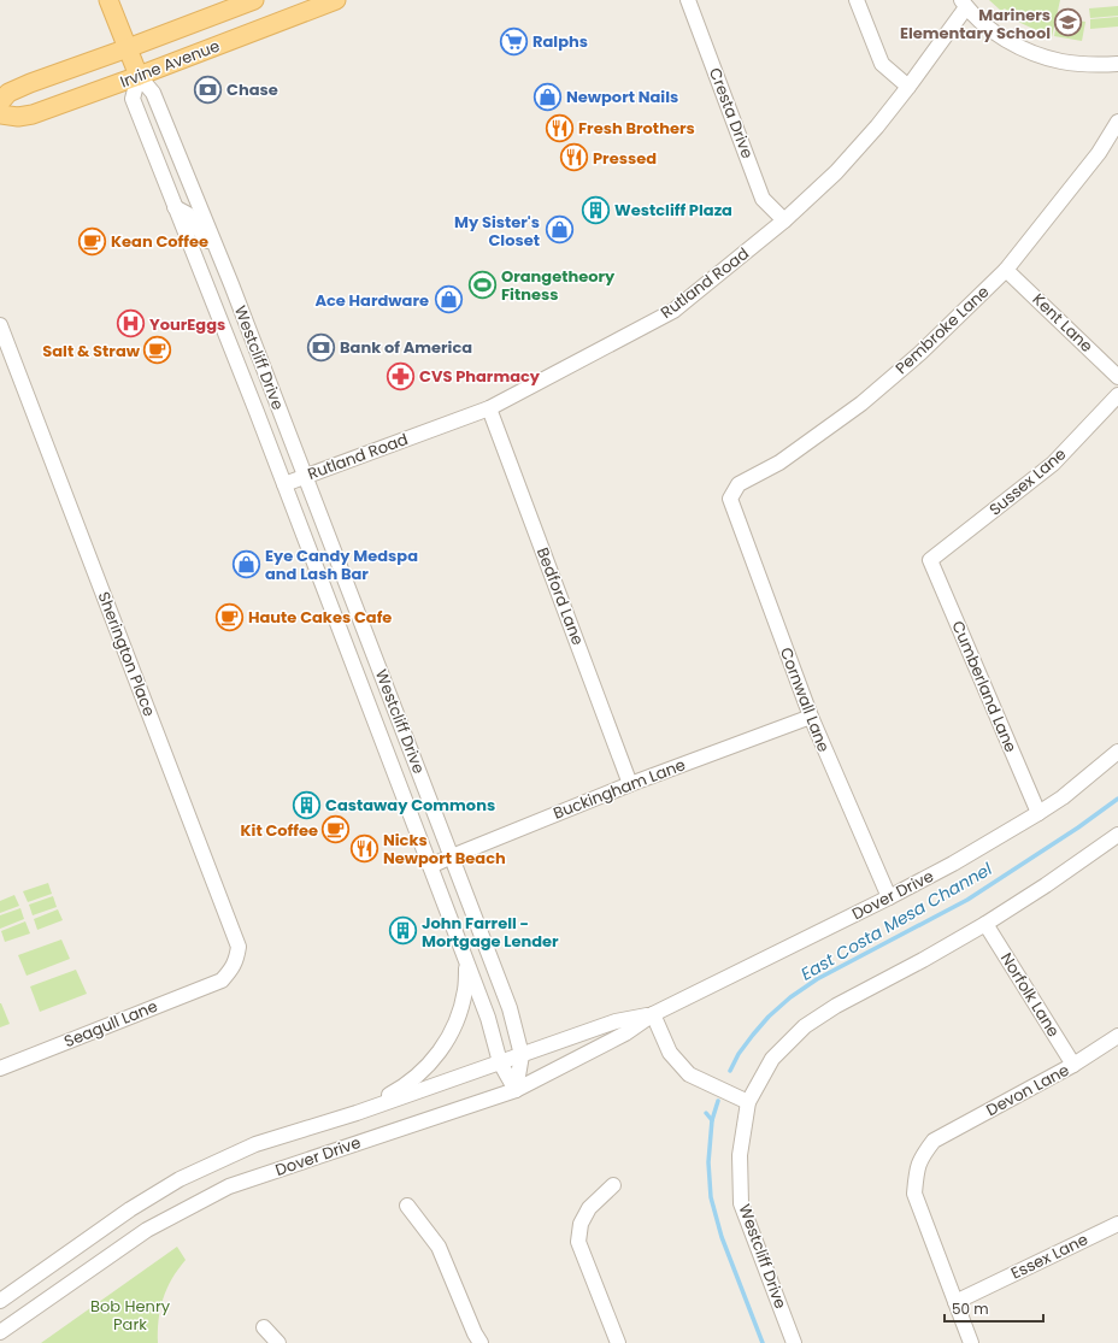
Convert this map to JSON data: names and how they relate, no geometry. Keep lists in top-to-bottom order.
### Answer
{
  "streets": {
    "main road": ["Irvine Avenue"],
    "street": [
      "Cresta Drive",
      "Rutland Road",
      "Kent Lane",
      "Pembroke Lane",
      "Westcliff Drive",
      "Sussex Lane",
      "Bedford Lane",
      "Sherington Place",
      "Cumberland Lane",
      "Cornwall Lane",
      "Buckingham Lane",
      "Dover Drive",
      "Norfolk Lane",
      "Seagull Lane",
      "Devon Lane",
      "Essex Lane"
    ]
  },
  "crossings": [
    ["Irvine Avenue", "Westcliff Drive"],
    ["Cresta Drive", "Rutland Road"],
    ["Rutland Road", "Westcliff Drive"],
    ["Rutland Road", "Bedford Lane"],
    ["Kent Lane", "Pembroke Lane"],
    ["Pembroke Lane", "Cornwall Lane"],
    ["Westcliff Drive", "Buckingham Lane"],
    ["Westcliff Drive", "Dover Drive"],
    ["Sussex Lane", "Cumberland Lane"],
    ["Bedford Lane", "Buckingham Lane"],
    ["Sherington Place", "Seagull Lane"],
    ["Cumberland Lane", "Dover Drive"],
    ["Cornwall Lane", "Buckingham Lane"],
    ["Cornwall Lane", "Dover Drive"],
    ["Norfolk Lane", "Devon Lane"],
    ["Devon Lane", "Essex Lane"]
  ],
  "water": ["East Costa Mesa Channel"],
  "parks": ["Bob Henry Park"],
  "places": {
    "school or university": ["Mariners Elementary School"],
    "supermarket": ["Ralphs"],
    "bank": ["Chase", "Bank of America"],
    "shop": [
      "Newport Nails",
      "My Sister's Closet",
      "Ace Hardware",
      "Eye Candy Medspa and Lash Bar"
    ],
    "restaurant": ["Fresh Brothers", "Pressed", "Nicks Newport Beach"],
    "building": ["Westcliff Plaza", "Castaway Commons", "John Farrell - Mortgage Lender"],
    "cafe": [
      "Kean Coffee",
      "Salt & Straw",
      "Haute Cakes Cafe",
      "Kit Coffee"
    ],
    "sports": ["Orangetheory Fitness"],
    "hospital": ["YourEggs"],
    "pharmacy": ["CVS Pharmacy"]
  },
  "scale_bar": "50 m"
}
